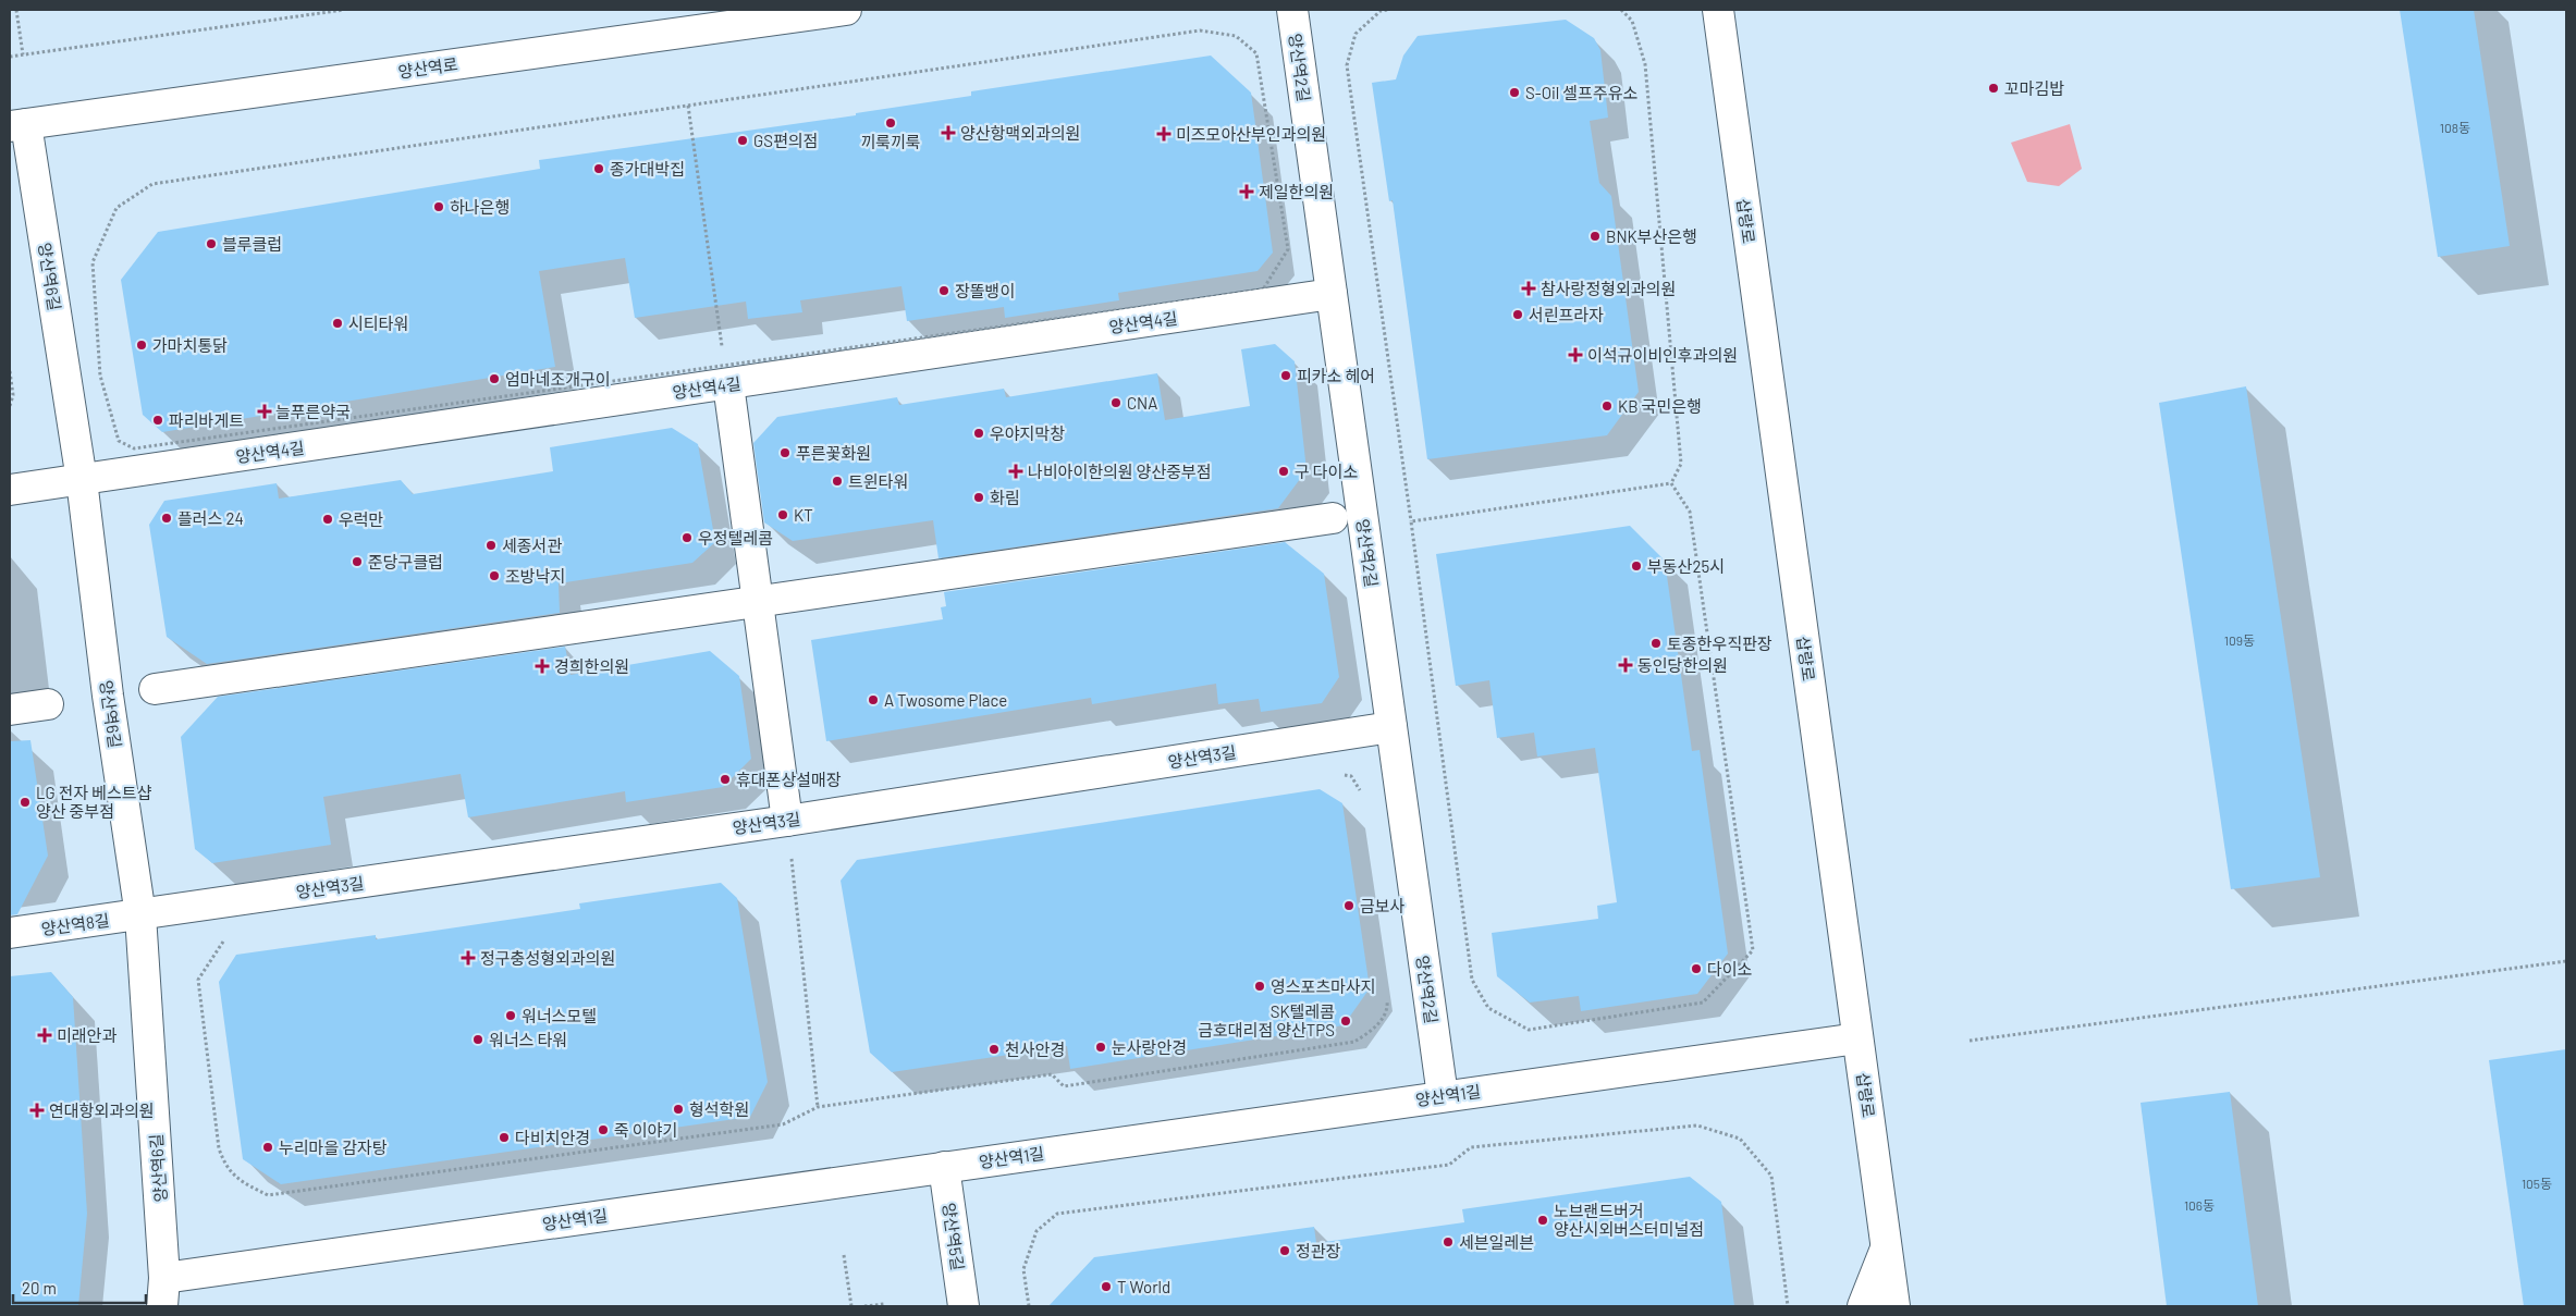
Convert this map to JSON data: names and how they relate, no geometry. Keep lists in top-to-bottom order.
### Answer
{
  "streets": {
    "street": [
      "양산역로",
      "양산역2길",
      "삽량로",
      "양산역6길",
      "양산역4길",
      "양산역3길",
      "양산역8길",
      "양산역1길",
      "양산역5길"
    ]
  },
  "crossings": [
    ["양산역로", "양산역6길"],
    ["양산역2길", "양산역4길"],
    ["양산역2길", "양산역3길"],
    ["양산역2길", "양산역1길"],
    ["삽량로", "양산역1길"],
    ["양산역6길", "양산역4길"],
    ["양산역6길", "양산역3길"],
    ["양산역6길", "양산역8길"],
    ["양산역6길", "양산역1길"],
    ["양산역3길", "양산역8길"],
    ["양산역1길", "양산역5길"]
  ],
  "places": {
    "other": [
      "꼬마김밥",
      "S-Oil 셀프주유소",
      "끼룩끼룩",
      "GS편의점",
      "종가대박집",
      "하나은행",
      "BNK부산은행",
      "블루클럽",
      "장똘뱅이",
      "서린프라자",
      "시티타워",
      "가마치통닭",
      "피카소 헤어",
      "엄마네조개구이",
      "CNA",
      "KB 국민은행",
      "파리바게트",
      "우야지막창",
      "푸른꽃화원",
      "구 다이소",
      "트윈타워",
      "화림",
      "KT",
      "플러스 24",
      "우럭만",
      "우정텔레콤",
      "세종서관",
      "준당구클럽",
      "부동산25시",
      "조방낙지",
      "토종한우직판장",
      "A Twosome Place",
      "휴대폰상설매장",
      "LG 전자 베스트샵 양산 중부점",
      "금보사",
      "다이소",
      "영스포츠마사지",
      "워너스모텔",
      "SK텔레콤 금호대리점 양산TPS",
      "워너스 타워",
      "눈사랑안경",
      "천사안경",
      "형석학원",
      "죽 이야기",
      "다비치안경",
      "누리마을 감자탕",
      "노브랜드버거 양산시외버스터미널점",
      "세븐일레븐",
      "정관장",
      "T World"
    ],
    "health": [
      "양산항맥외과의원",
      "미즈모아산부인과의원",
      "제일한의원",
      "참사랑정형외과의원",
      "이석규이비인후과의원",
      "늘푸른약국",
      "나비아이한의원 양산중부점",
      "동인당한의원",
      "경희한의원",
      "정구충성형외과의원",
      "미래안과",
      "연대항외과의원"
    ]
  },
  "house_numbers": [
    "108동",
    "109동",
    "105동",
    "106동"
  ],
  "scale_bar": "20 m"
}
